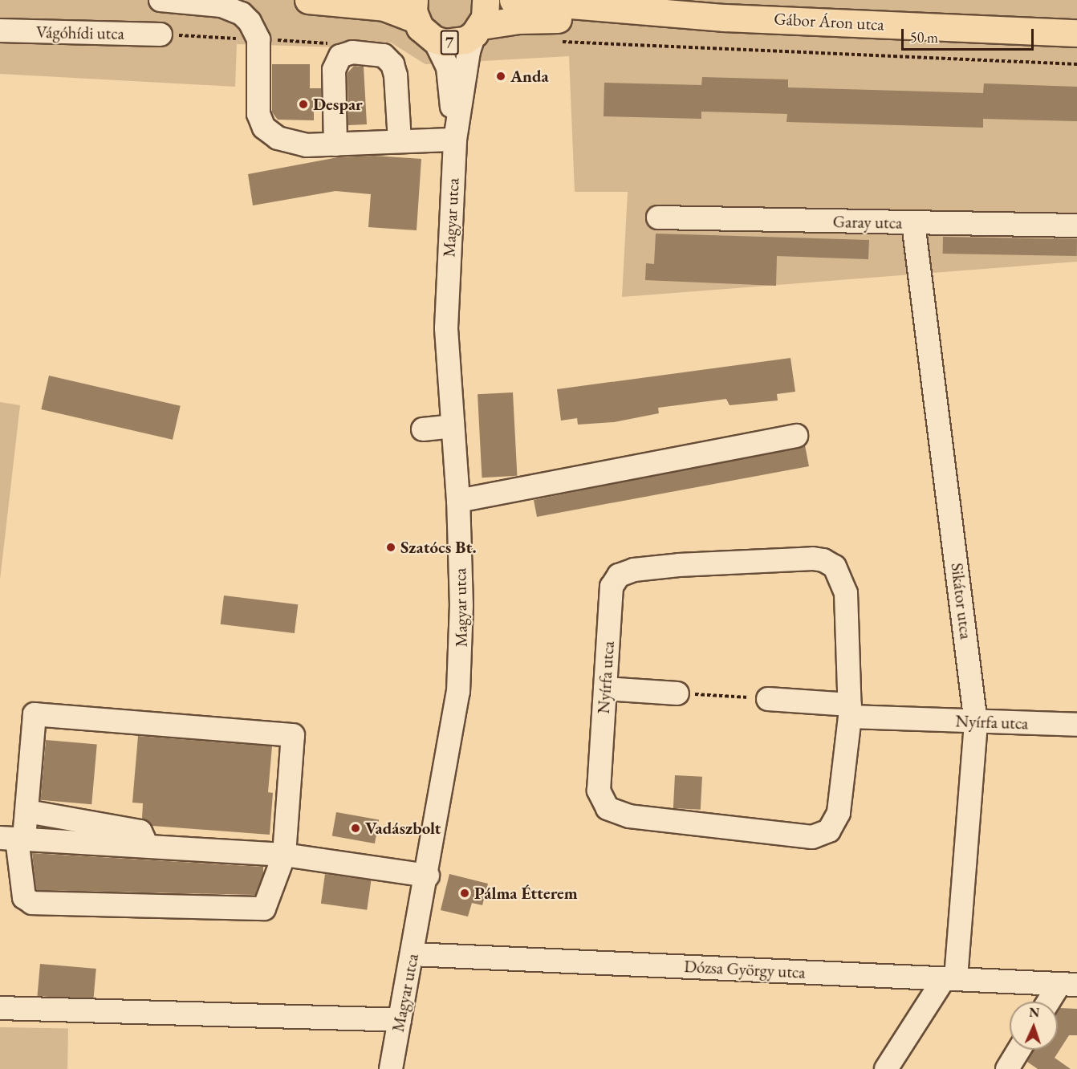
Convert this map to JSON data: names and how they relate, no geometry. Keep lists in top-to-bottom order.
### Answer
{
  "streets": {
    "main road": ["Gábor Áron utca", "7"],
    "street": [
      "Vágóhídi utca",
      "Magyar utca",
      "Garay utca",
      "Sikátor utca",
      "Nyírfa utca",
      "Dózsa György utca"
    ]
  },
  "crossings": [
    ["Gábor Áron utca", "7"],
    ["Gábor Áron utca", "Magyar utca"],
    ["7", "Magyar utca"],
    ["Magyar utca", "Dózsa György utca"],
    ["Garay utca", "Sikátor utca"],
    ["Sikátor utca", "Nyírfa utca"],
    ["Sikátor utca", "Dózsa György utca"]
  ],
  "places": [
    "Anda",
    "Despar",
    "Szatócs Bt.",
    "Vadászbolt",
    "Pálma Étterem"
  ],
  "scale_bar": "50 m",
  "north": "top"
}
